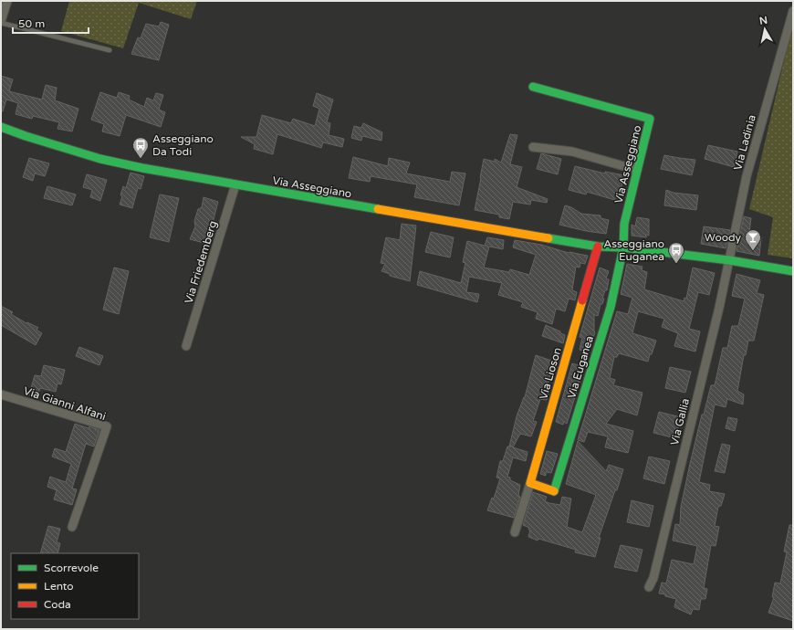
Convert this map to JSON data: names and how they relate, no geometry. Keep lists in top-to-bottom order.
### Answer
{
  "streets": {
    "street": [
      "Via Ladinia",
      "Via Asseggiano",
      "Via Friedemberg",
      "Via Euganea",
      "Via Lioson",
      "Via Gianni Alfani",
      "Via Gallia"
    ]
  },
  "crossings": [
    ["Via Ladinia", "Via Asseggiano"],
    ["Via Ladinia", "Via Gallia"],
    ["Via Asseggiano", "Via Friedemberg"],
    ["Via Asseggiano", "Via Euganea"],
    ["Via Asseggiano", "Via Lioson"],
    ["Via Asseggiano", "Via Gallia"],
    ["Via Euganea", "Via Lioson"]
  ],
  "places": {
    "bus stop": ["Asseggiano Da Todi", "Asseggiano Euganea"],
    "bar": ["Woody"]
  },
  "legend": ["Scorrevole", "Lento", "Coda"],
  "scale_bar": "50 m",
  "north": "top"
}
